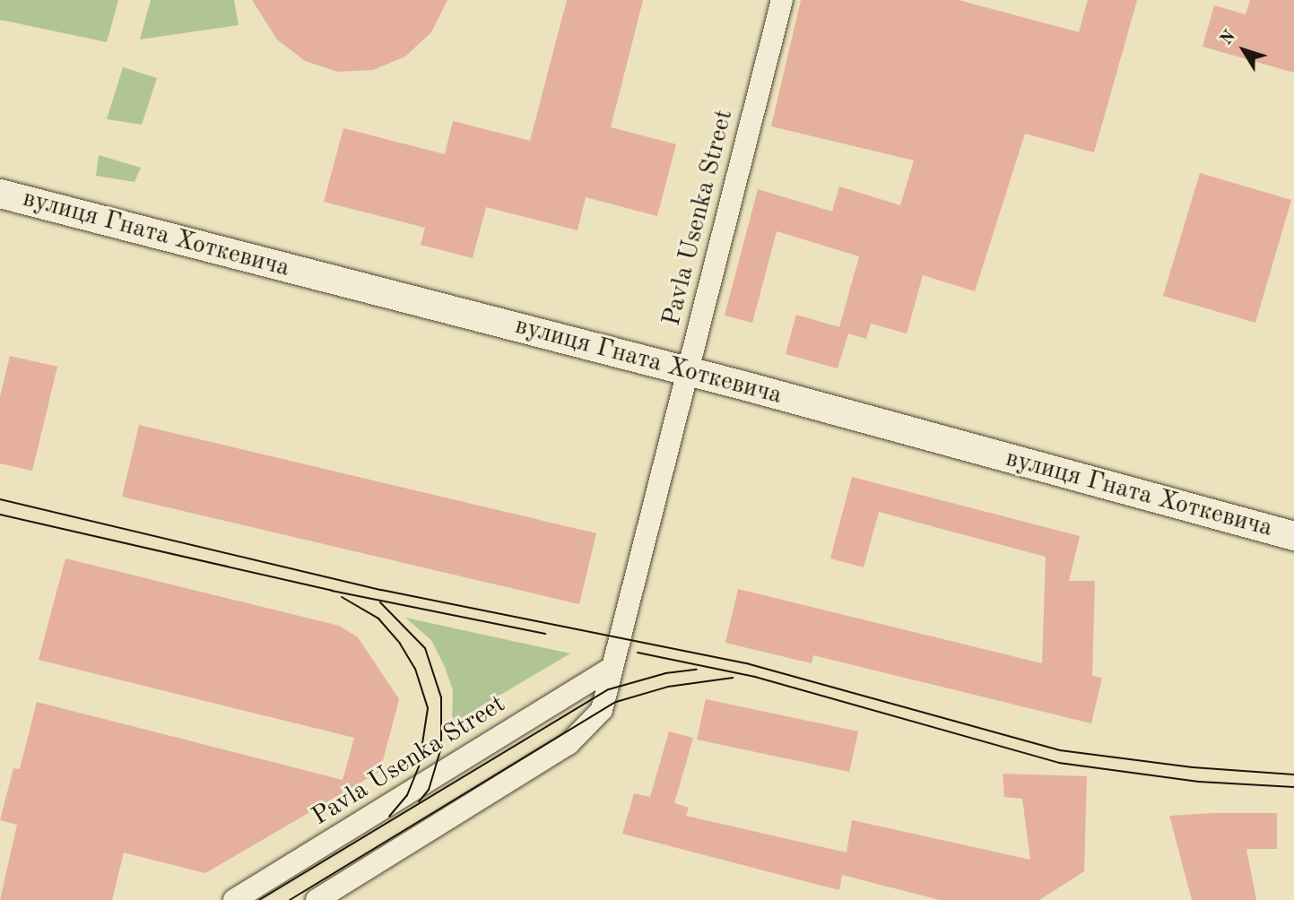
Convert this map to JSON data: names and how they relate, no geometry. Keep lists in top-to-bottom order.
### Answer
{
  "streets": {
    "street": ["Pavla Usenka Street", "вулиця Гната Хоткевича"]
  },
  "crossings": [
    ["Pavla Usenka Street", "вулиця Гната Хоткевича"]
  ],
  "north": "top left"
}
